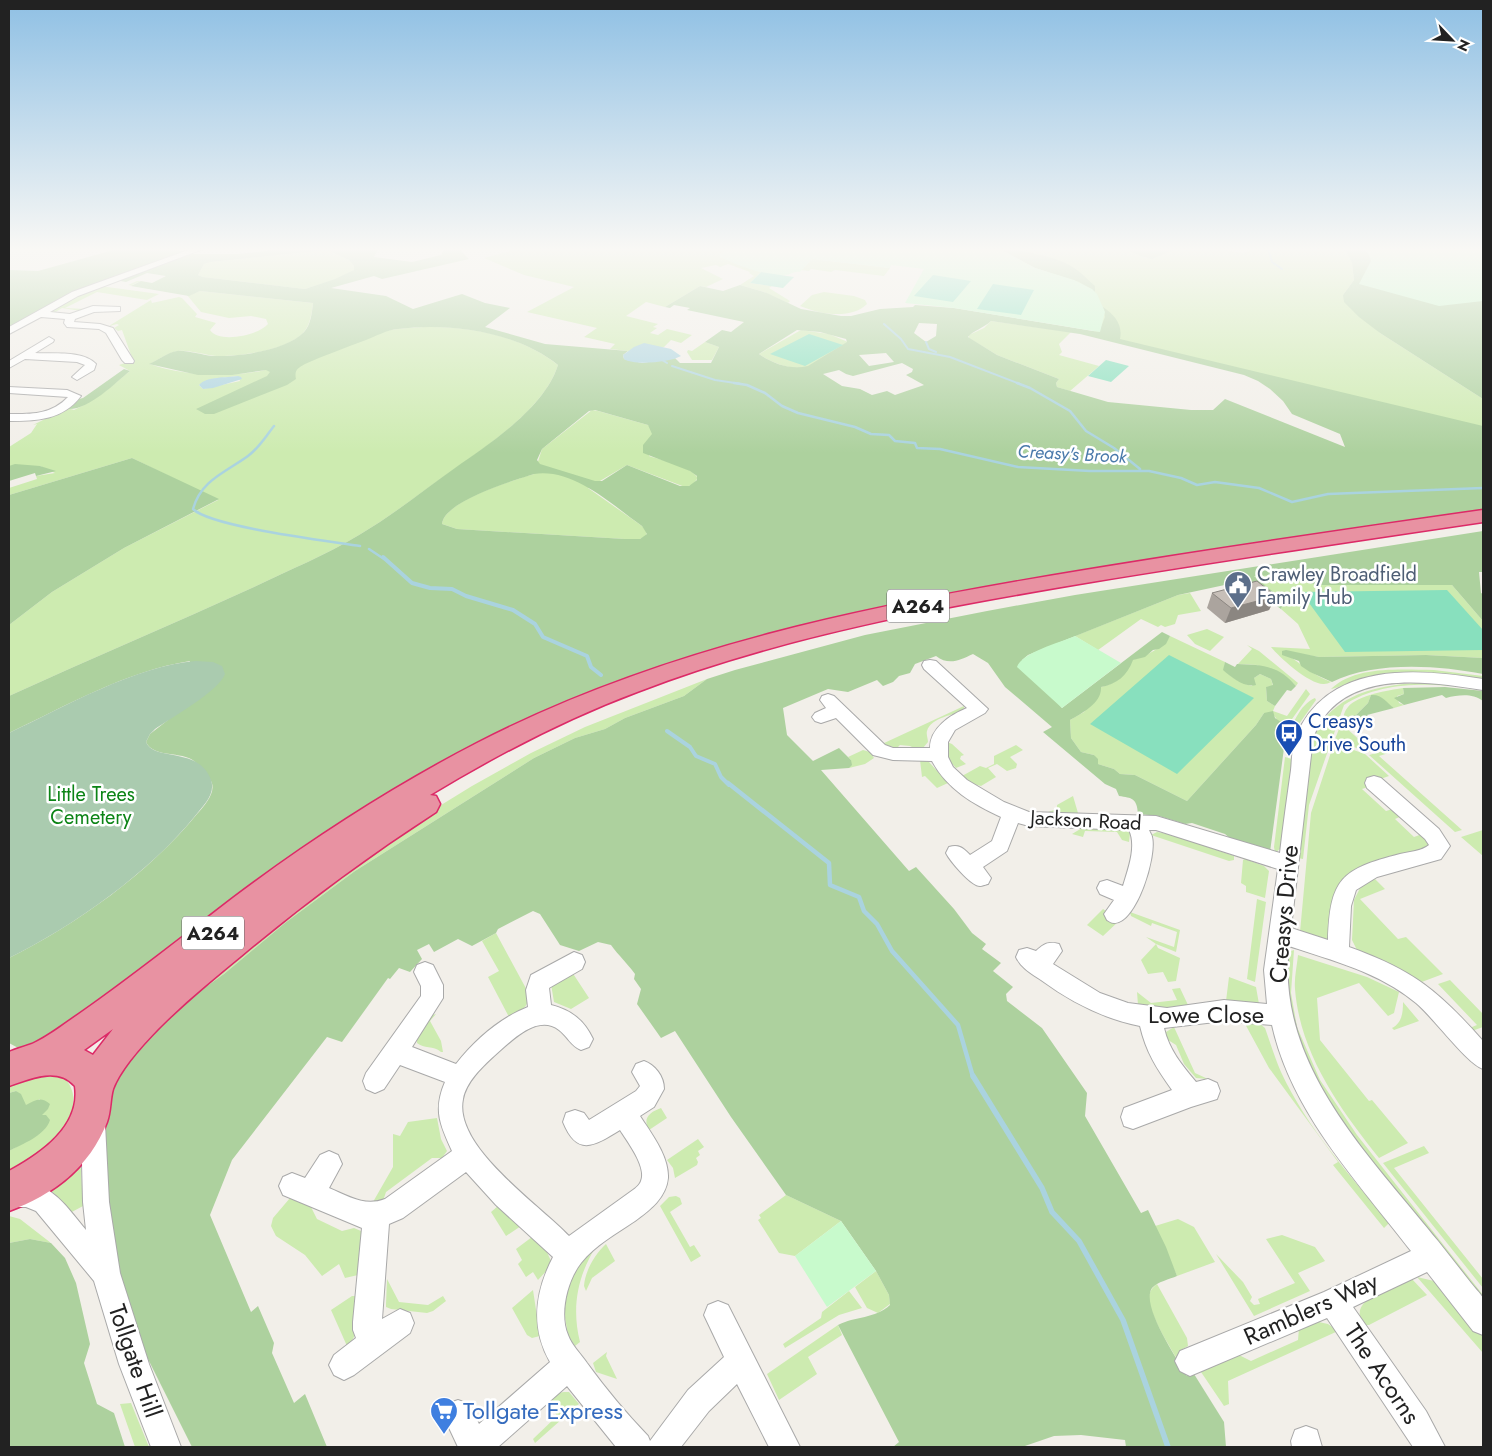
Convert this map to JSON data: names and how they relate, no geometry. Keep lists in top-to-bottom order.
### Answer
{
  "streets": {
    "highway": ["A264"],
    "street": [
      "Jackson Road",
      "Creasys Drive",
      "Lowe Close",
      "Ramblers Way",
      "Tollgate Hill",
      "The Acorns"
    ]
  },
  "crossings": [
    ["A264", "Tollgate Hill"],
    ["Jackson Road", "Creasys Drive"],
    ["Creasys Drive", "Lowe Close"],
    ["Creasys Drive", "Ramblers Way"],
    ["Ramblers Way", "The Acorns"]
  ],
  "water": ["Creasy's Brook"],
  "parks": ["Little Trees Cemetery"],
  "places": {
    "public building": ["Crawley Broadfield Family Hub"],
    "bus stop": ["Creasys Drive South"],
    "supermarket": ["Tollgate Express"]
  },
  "north": "bottom right"
}
